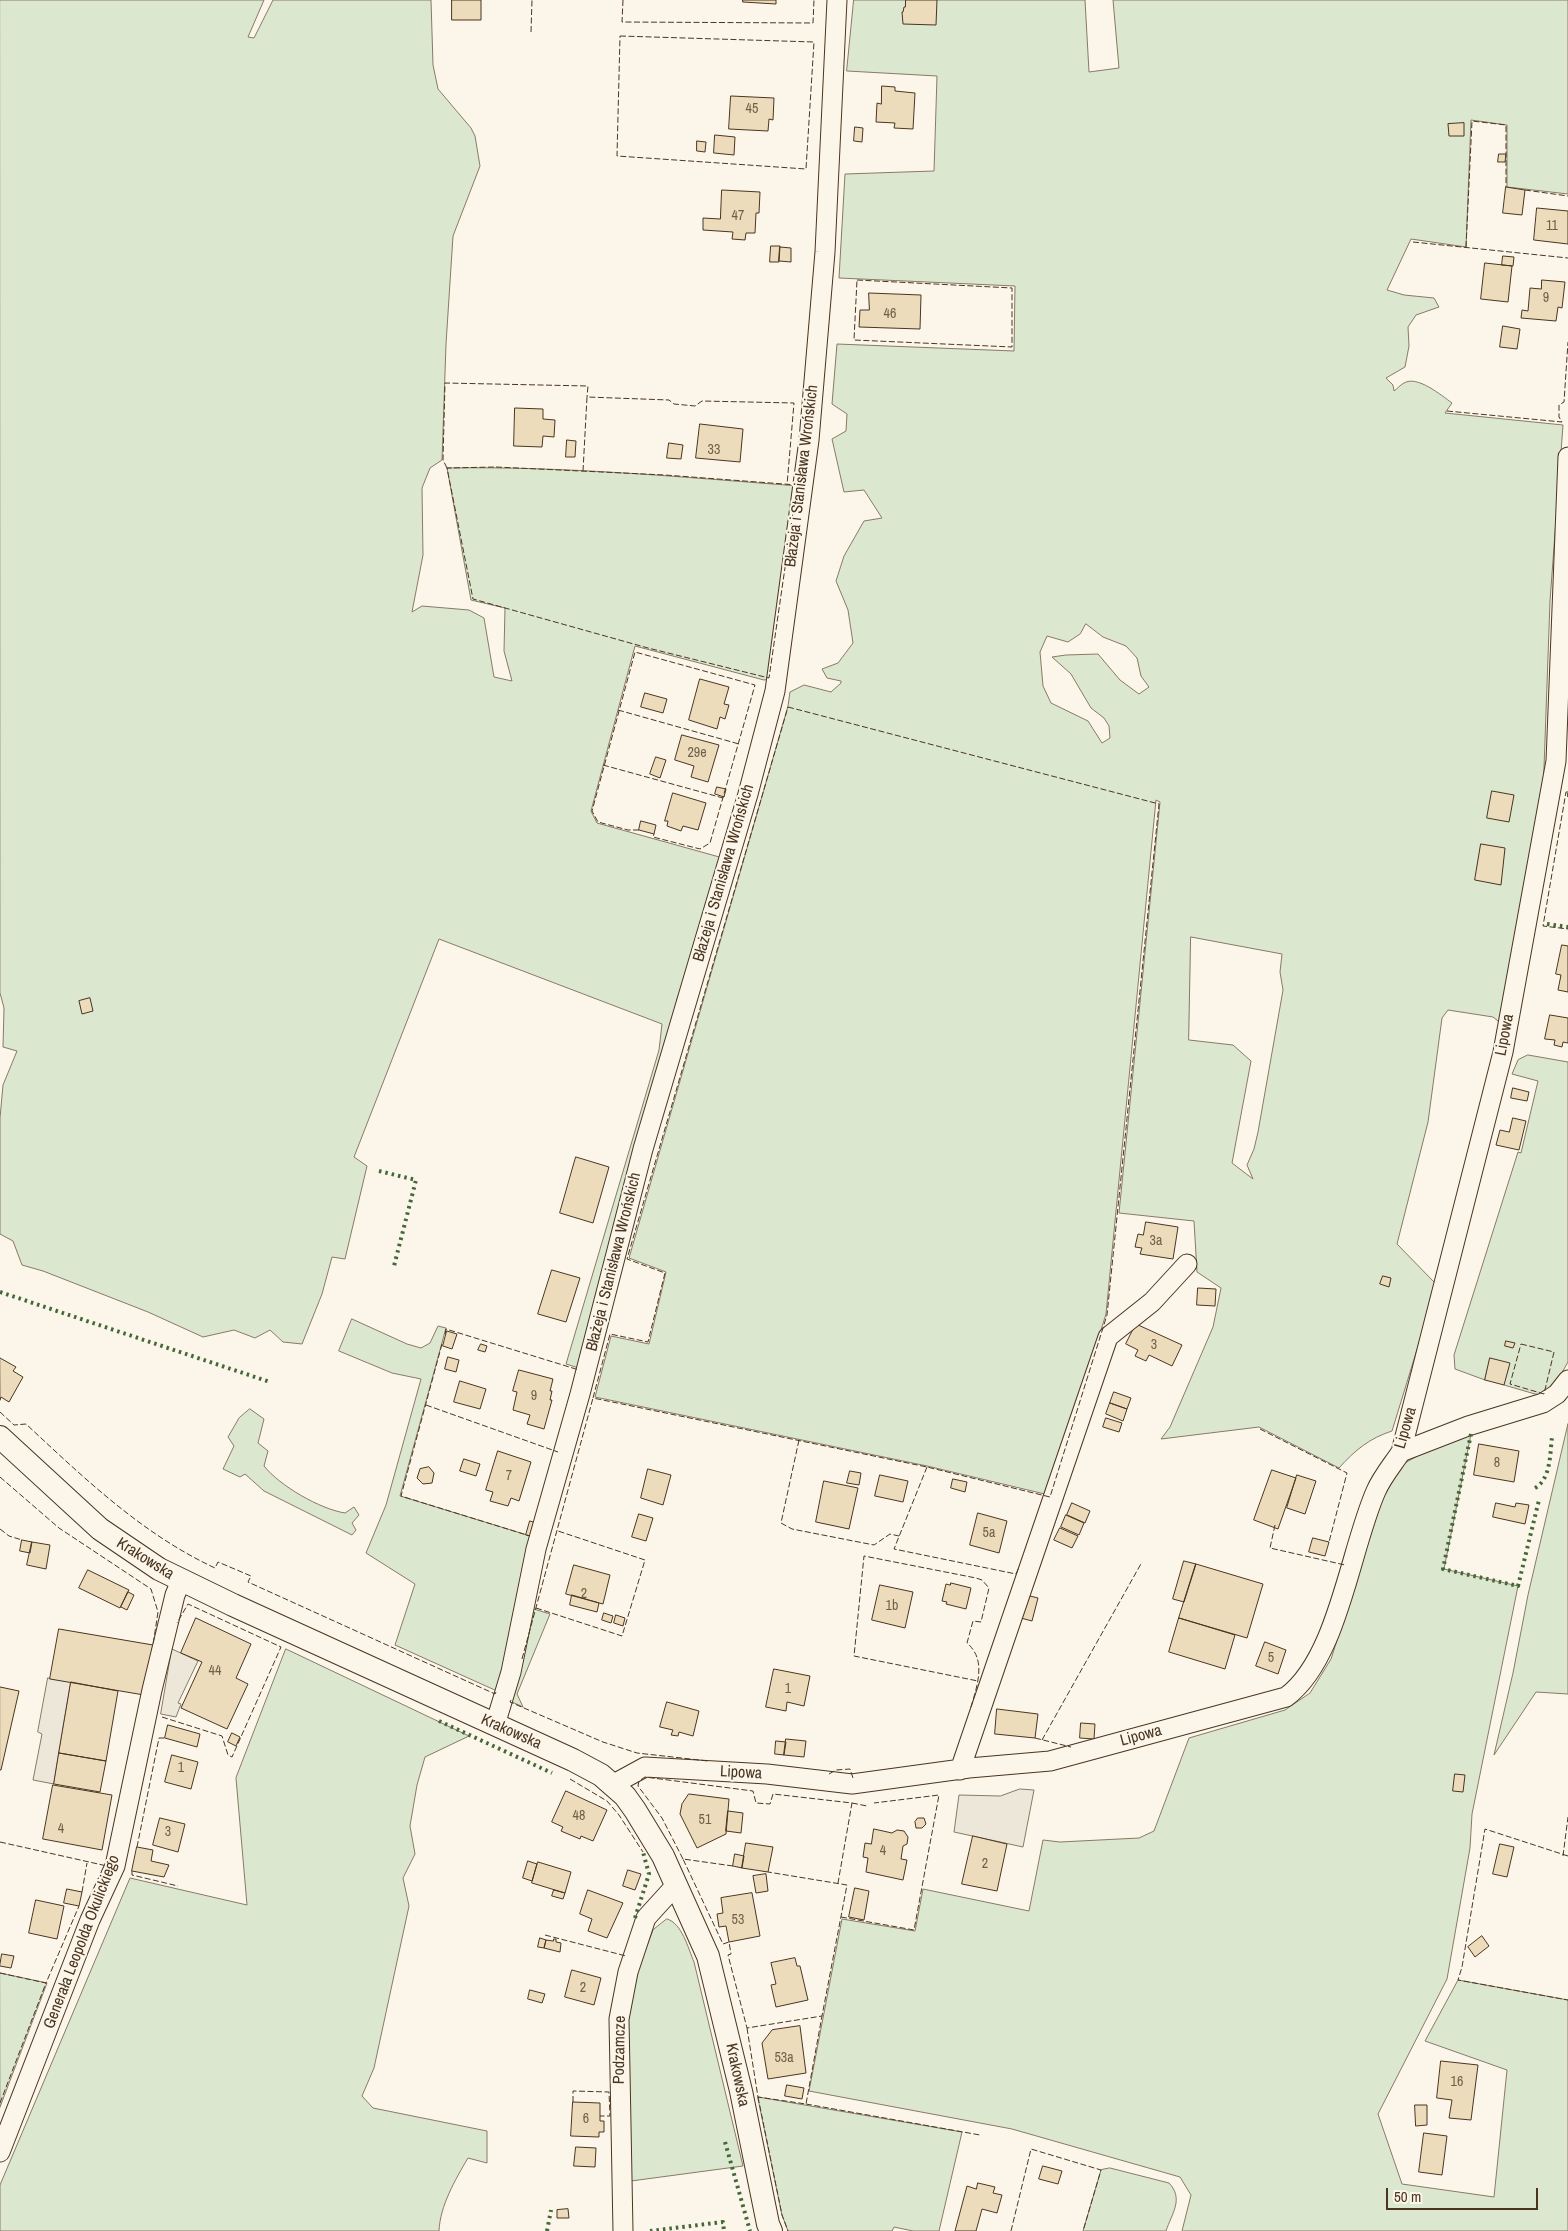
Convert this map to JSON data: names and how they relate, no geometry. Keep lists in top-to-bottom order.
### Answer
{
  "streets": {
    "street": [
      "Błażeja i Stanisława Wrońskich",
      "Lipowa",
      "Krakowska",
      "Generała Leopolda Okulickiego",
      "Podzamcze"
    ]
  },
  "crossings": [
    ["Błażeja i Stanisława Wrońskich", "Krakowska"],
    ["Lipowa", "Krakowska"],
    ["Krakowska", "Generała Leopolda Okulickiego"],
    ["Krakowska", "Podzamcze"]
  ],
  "house_numbers": [
    "45",
    "47",
    "11",
    "9",
    "46",
    "33",
    "29e",
    "3a",
    "3",
    "9",
    "8",
    "7",
    "5a",
    "2",
    "1b",
    "5",
    "44",
    "1",
    "1",
    "48",
    "51",
    "4",
    "3",
    "4",
    "2",
    "53",
    "2",
    "53a",
    "16",
    "6"
  ],
  "scale_bar": "50 m"
}
